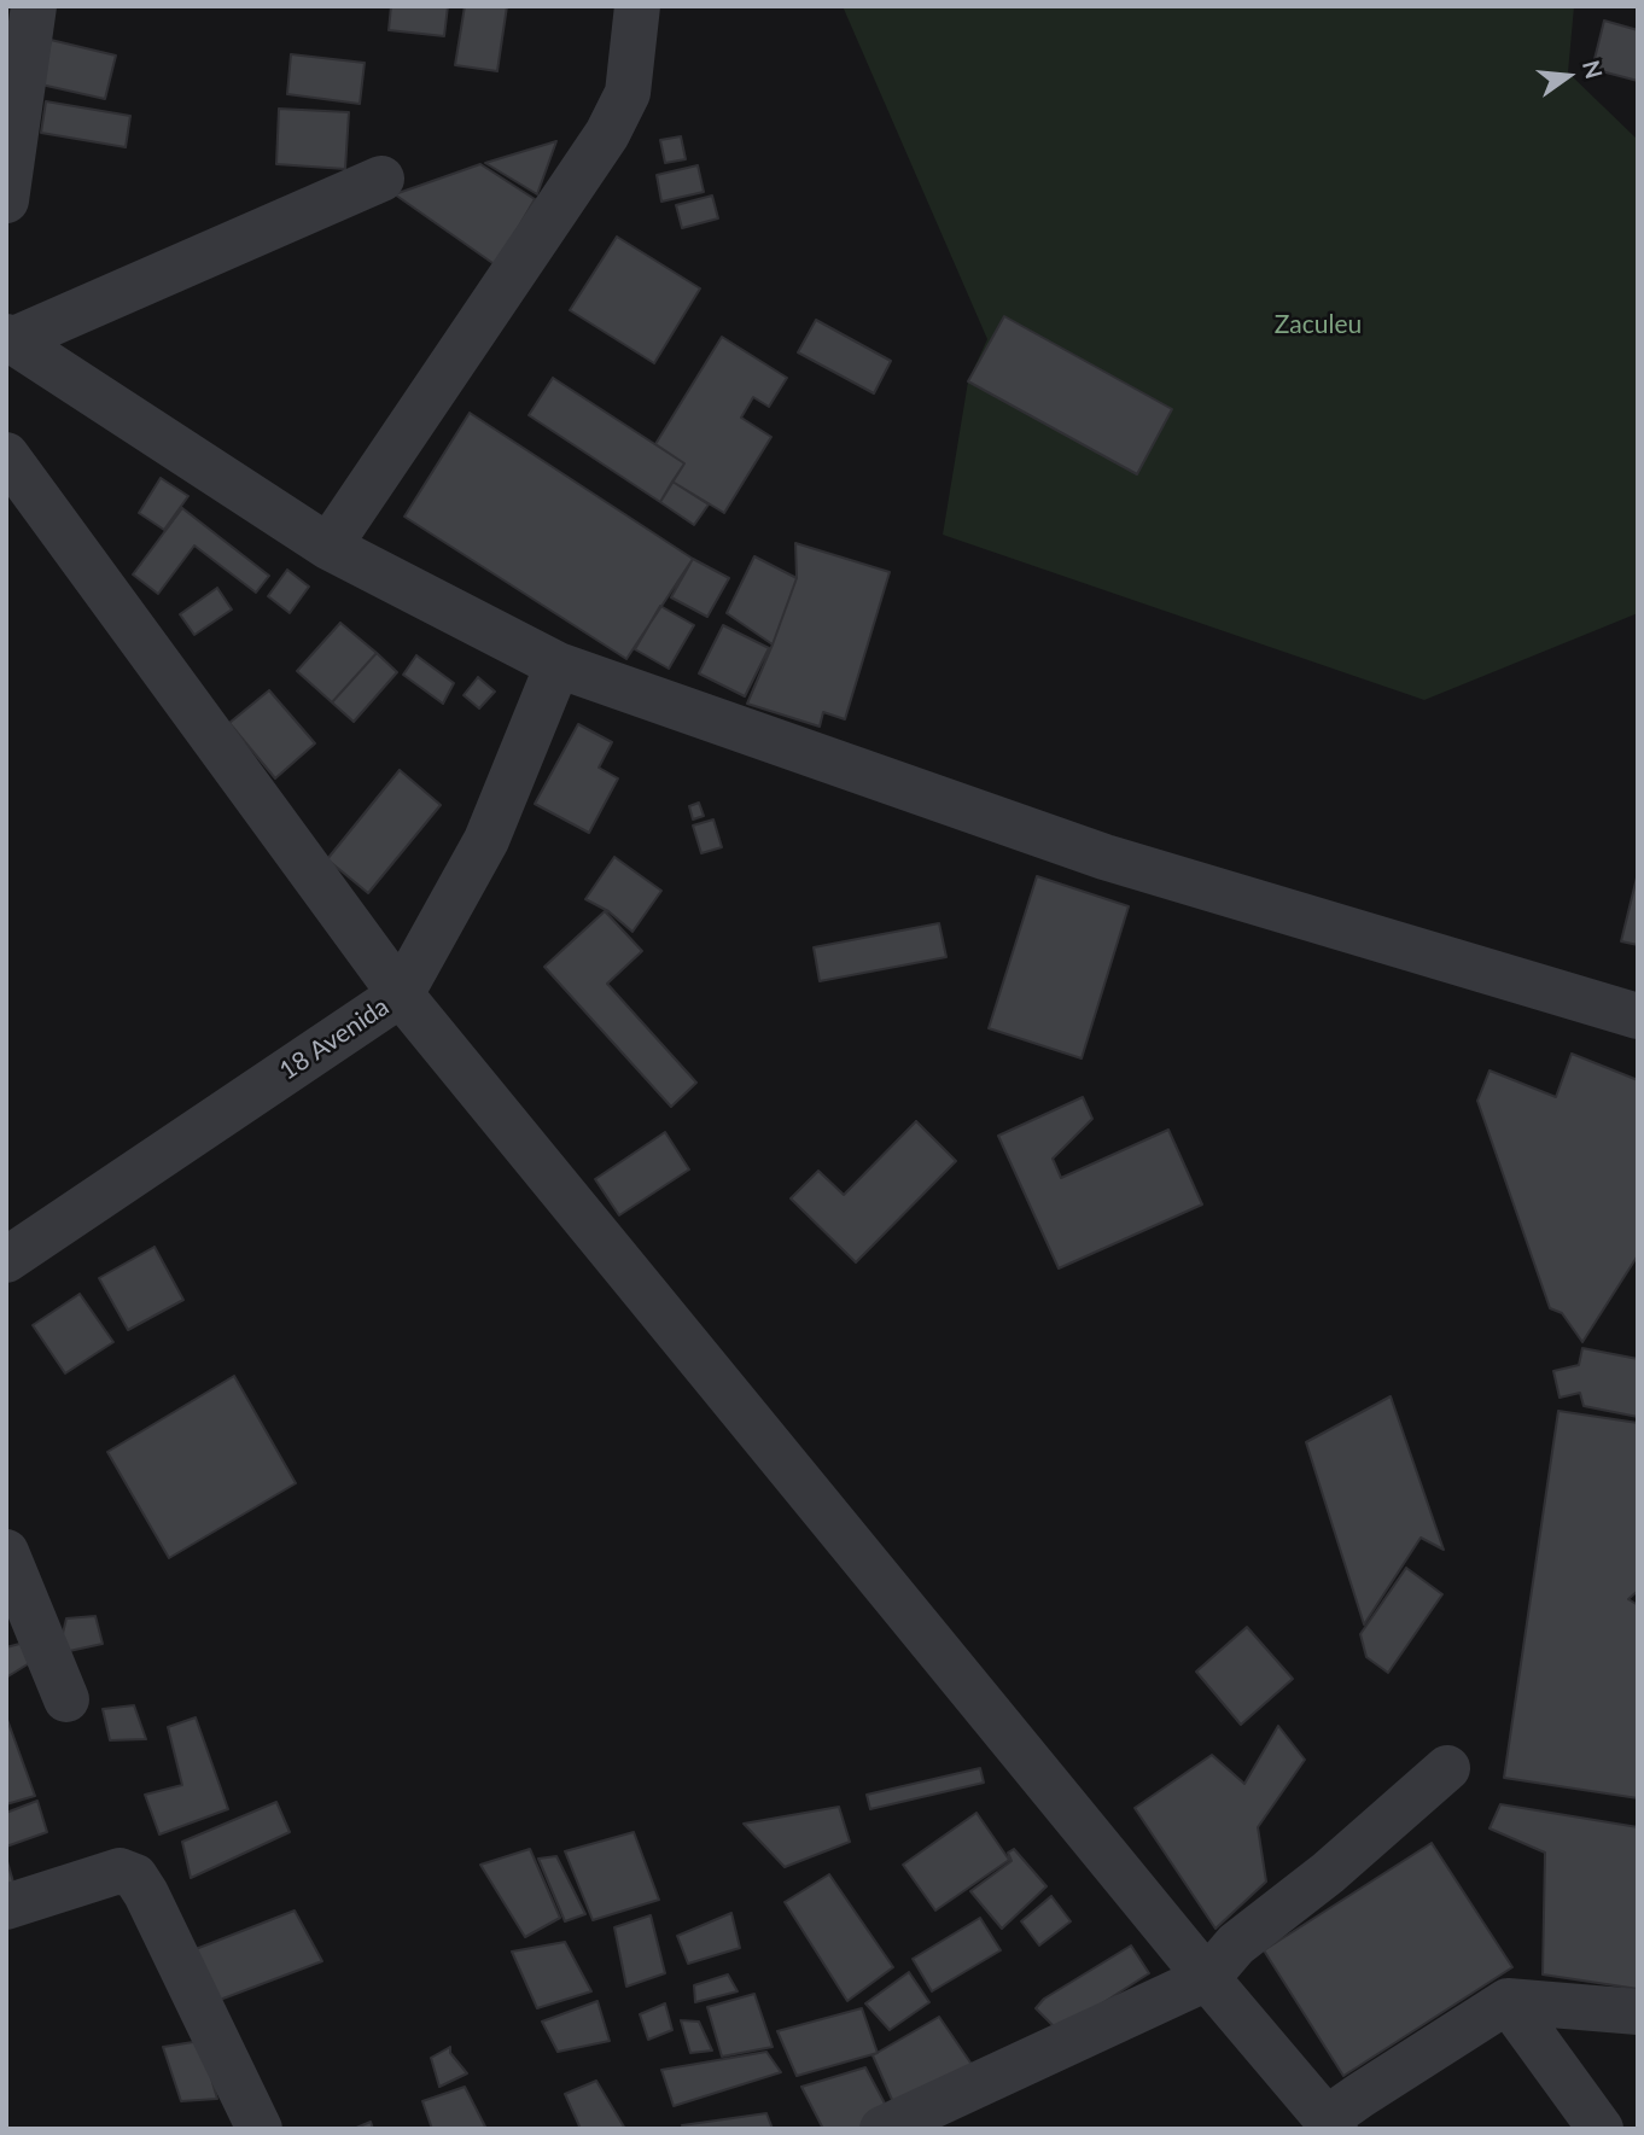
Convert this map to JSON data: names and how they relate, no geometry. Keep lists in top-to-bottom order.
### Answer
{
  "streets": {
    "street": ["18 Avenida"]
  },
  "parks": ["Zaculeu"],
  "north": "right"
}
